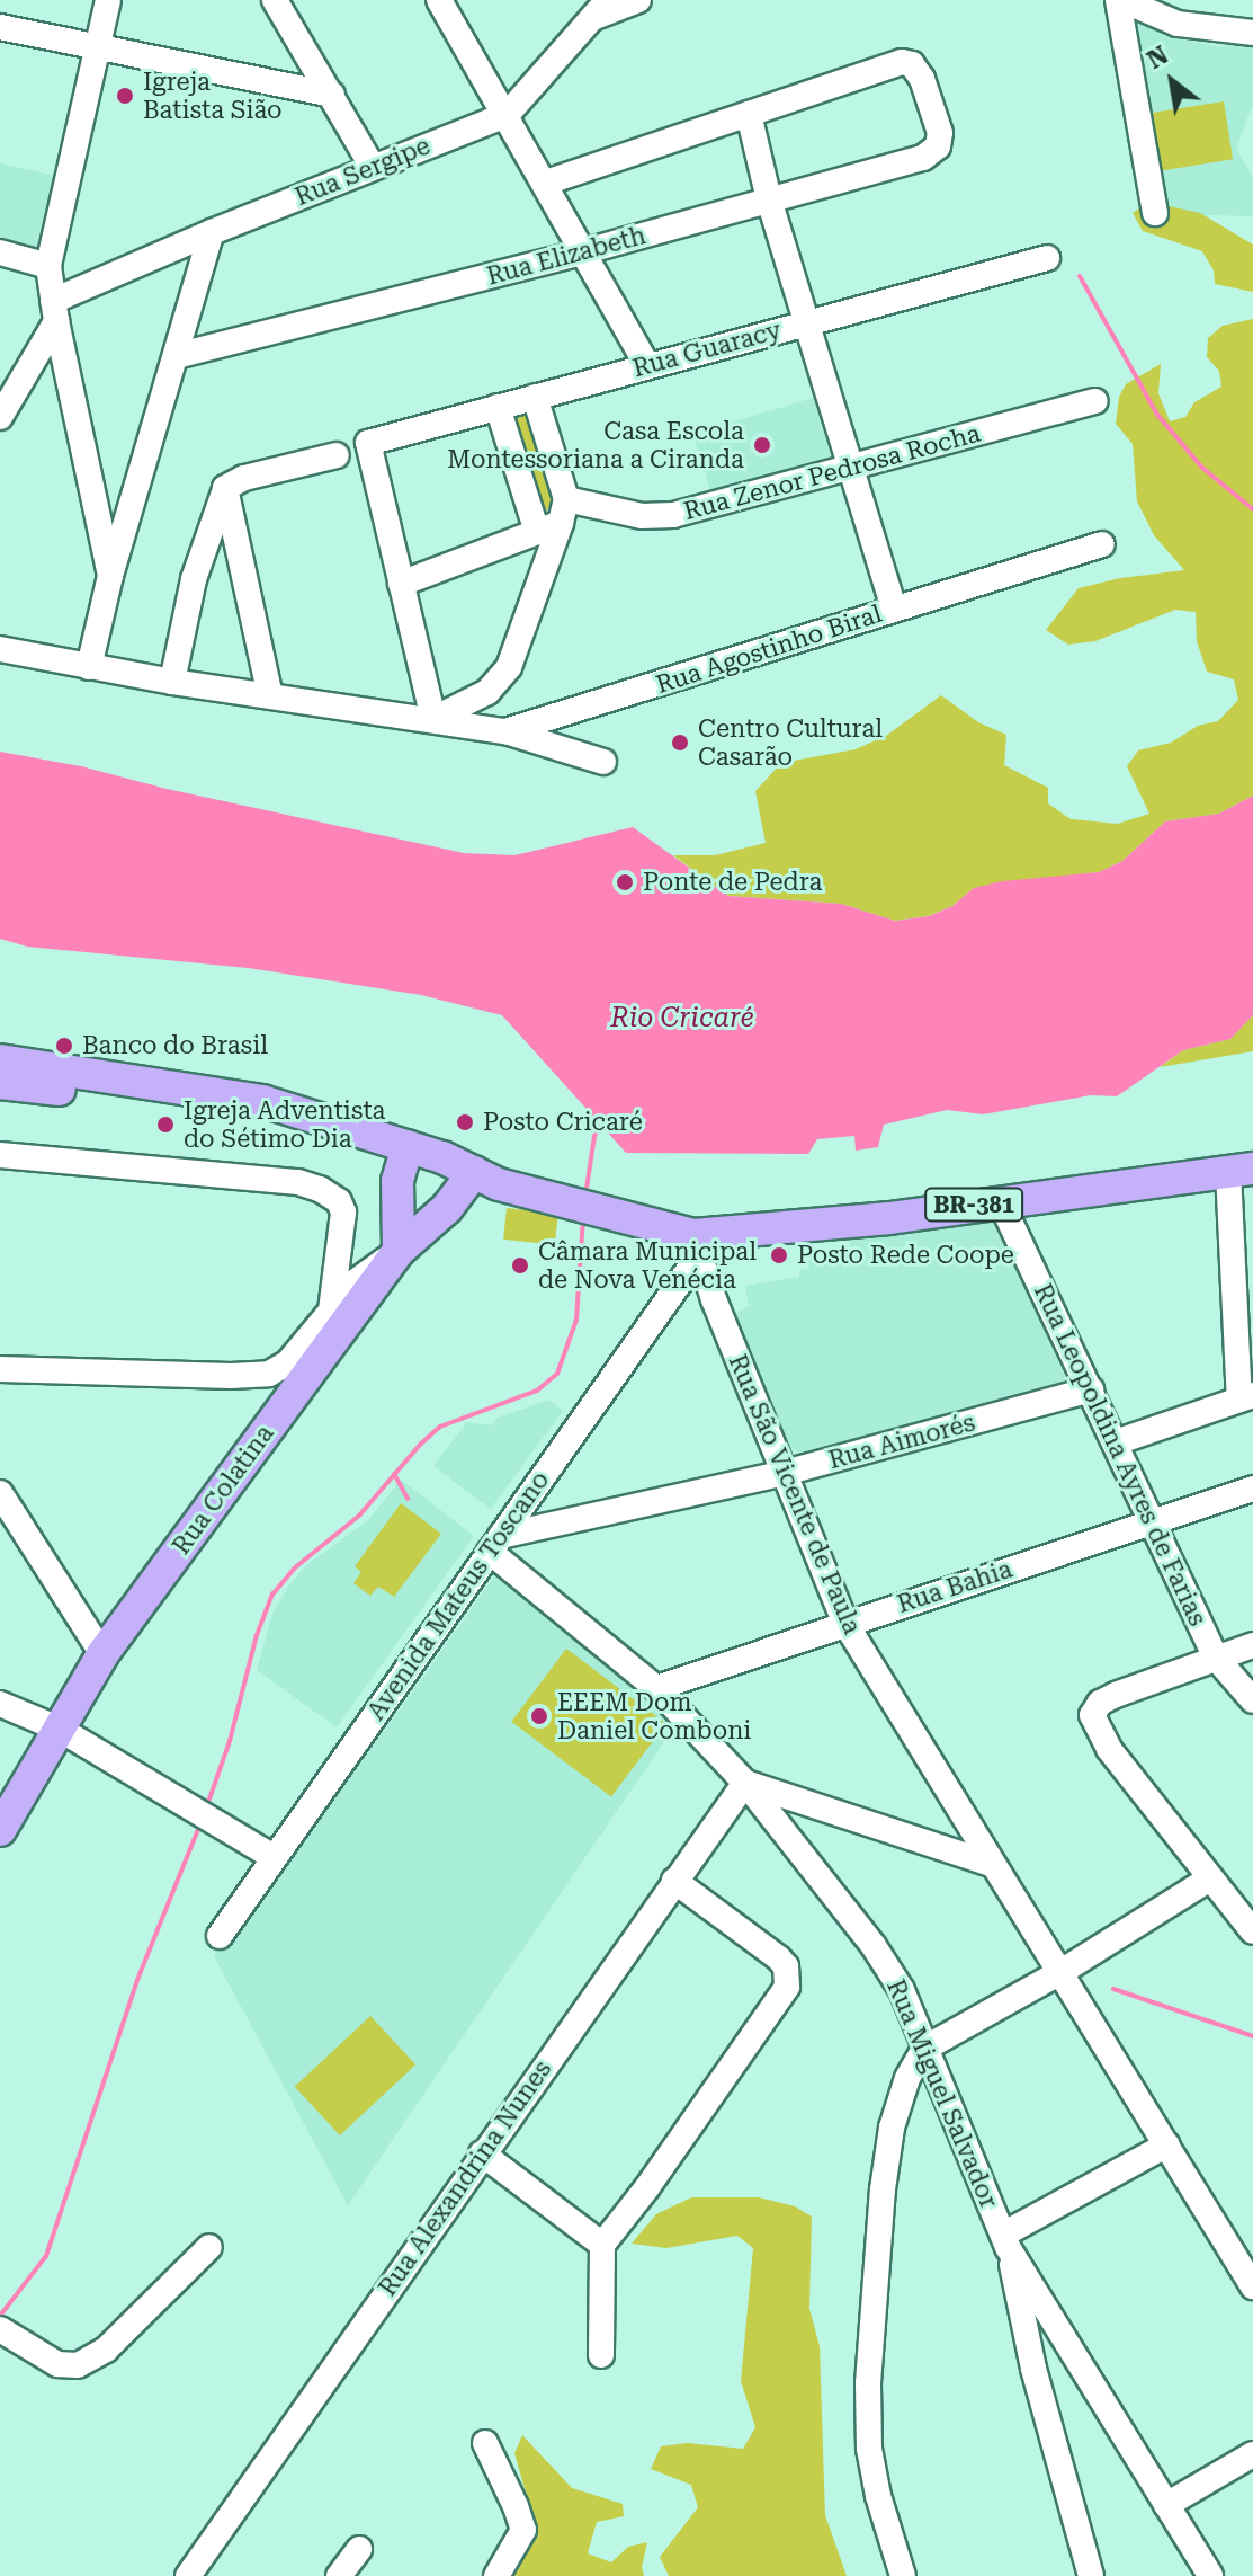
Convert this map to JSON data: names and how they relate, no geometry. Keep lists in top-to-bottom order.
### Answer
{
  "streets": {
    "main road": ["BR-381", "Rua Colatina"],
    "street": [
      "Rua Sergipe",
      "Rua Elizabeth",
      "Rua Guaracy",
      "Rua Zenor Pedrosa Rocha",
      "Rua Agostinho Biral",
      "Rua Aimorés",
      "Rua Leopoldina Ayres de Farias",
      "Rua São Vicente de Paula",
      "Rua Bahia",
      "Avenida Mateus Toscano",
      "Rua Miguel Salvador",
      "Rua Alexandrina Nunes"
    ]
  },
  "crossings": [
    ["BR-381", "Rua Leopoldina Ayres de Farias"],
    ["BR-381", "Rua Colatina"],
    ["BR-381", "Rua São Vicente de Paula"],
    ["BR-381", "Avenida Mateus Toscano"],
    ["Rua Aimorés", "Rua Leopoldina Ayres de Farias"],
    ["Rua Aimorés", "Rua São Vicente de Paula"],
    ["Rua Aimorés", "Avenida Mateus Toscano"],
    ["Rua Aimorés", "Rua Miguel Salvador"],
    ["Rua Leopoldina Ayres de Farias", "Rua Bahia"],
    ["Rua São Vicente de Paula", "Rua Bahia"],
    ["Rua São Vicente de Paula", "Avenida Mateus Toscano"],
    ["Rua Bahia", "Rua Miguel Salvador"],
    ["Avenida Mateus Toscano", "Rua Miguel Salvador"],
    ["Rua Miguel Salvador", "Rua Alexandrina Nunes"]
  ],
  "water": ["Rio Cricaré"],
  "places": [
    "Igreja Batista Sião",
    "Casa Escola Montessoriana a Ciranda",
    "Centro Cultural Casarão",
    "Ponte de Pedra",
    "Banco do Brasil",
    "Posto Cricaré",
    "Igreja Adventista do Sétimo Dia",
    "Posto Rede Coope",
    "Câmara Municipal de Nova Venécia",
    "EEEM Dom Daniel Comboni"
  ],
  "north": "top left"
}
